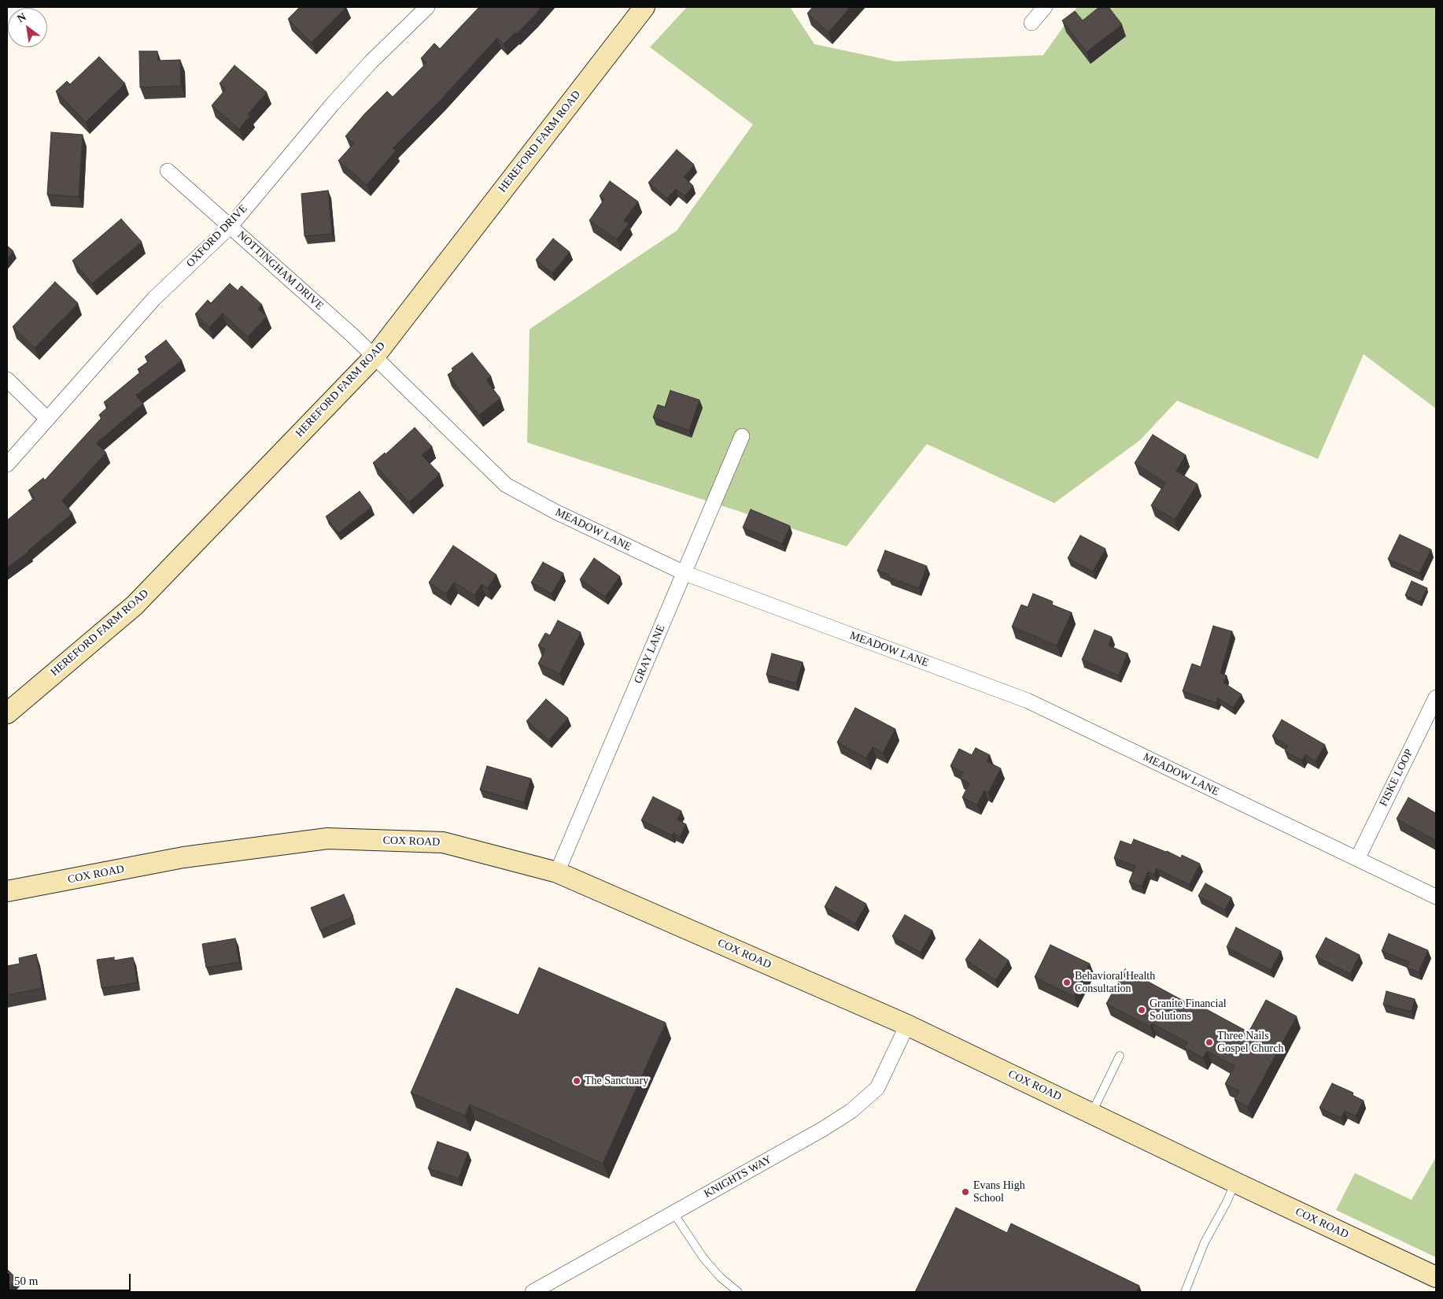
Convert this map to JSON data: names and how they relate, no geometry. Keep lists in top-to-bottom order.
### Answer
{
  "streets": {
    "street": [
      "HEREFORD FARM ROAD",
      "OXFORD DRIVE",
      "NOTTINGHAM DRIVE",
      "MEADOW LANE",
      "GRAY LANE",
      "FISKE LOOP",
      "COX ROAD",
      "KNIGHTS WAY"
    ]
  },
  "crossings": [
    ["HEREFORD FARM ROAD", "NOTTINGHAM DRIVE"],
    ["HEREFORD FARM ROAD", "MEADOW LANE"],
    ["OXFORD DRIVE", "NOTTINGHAM DRIVE"],
    ["NOTTINGHAM DRIVE", "MEADOW LANE"],
    ["MEADOW LANE", "GRAY LANE"],
    ["MEADOW LANE", "FISKE LOOP"],
    ["GRAY LANE", "COX ROAD"],
    ["COX ROAD", "KNIGHTS WAY"]
  ],
  "places": [
    "Behavioral Health Consultation",
    "Granite Financial Solutions",
    "Three Nails Gospel Church",
    "The Sanctuary",
    "Evans High School"
  ],
  "scale_bar": "50 m",
  "north": "top left"
}
